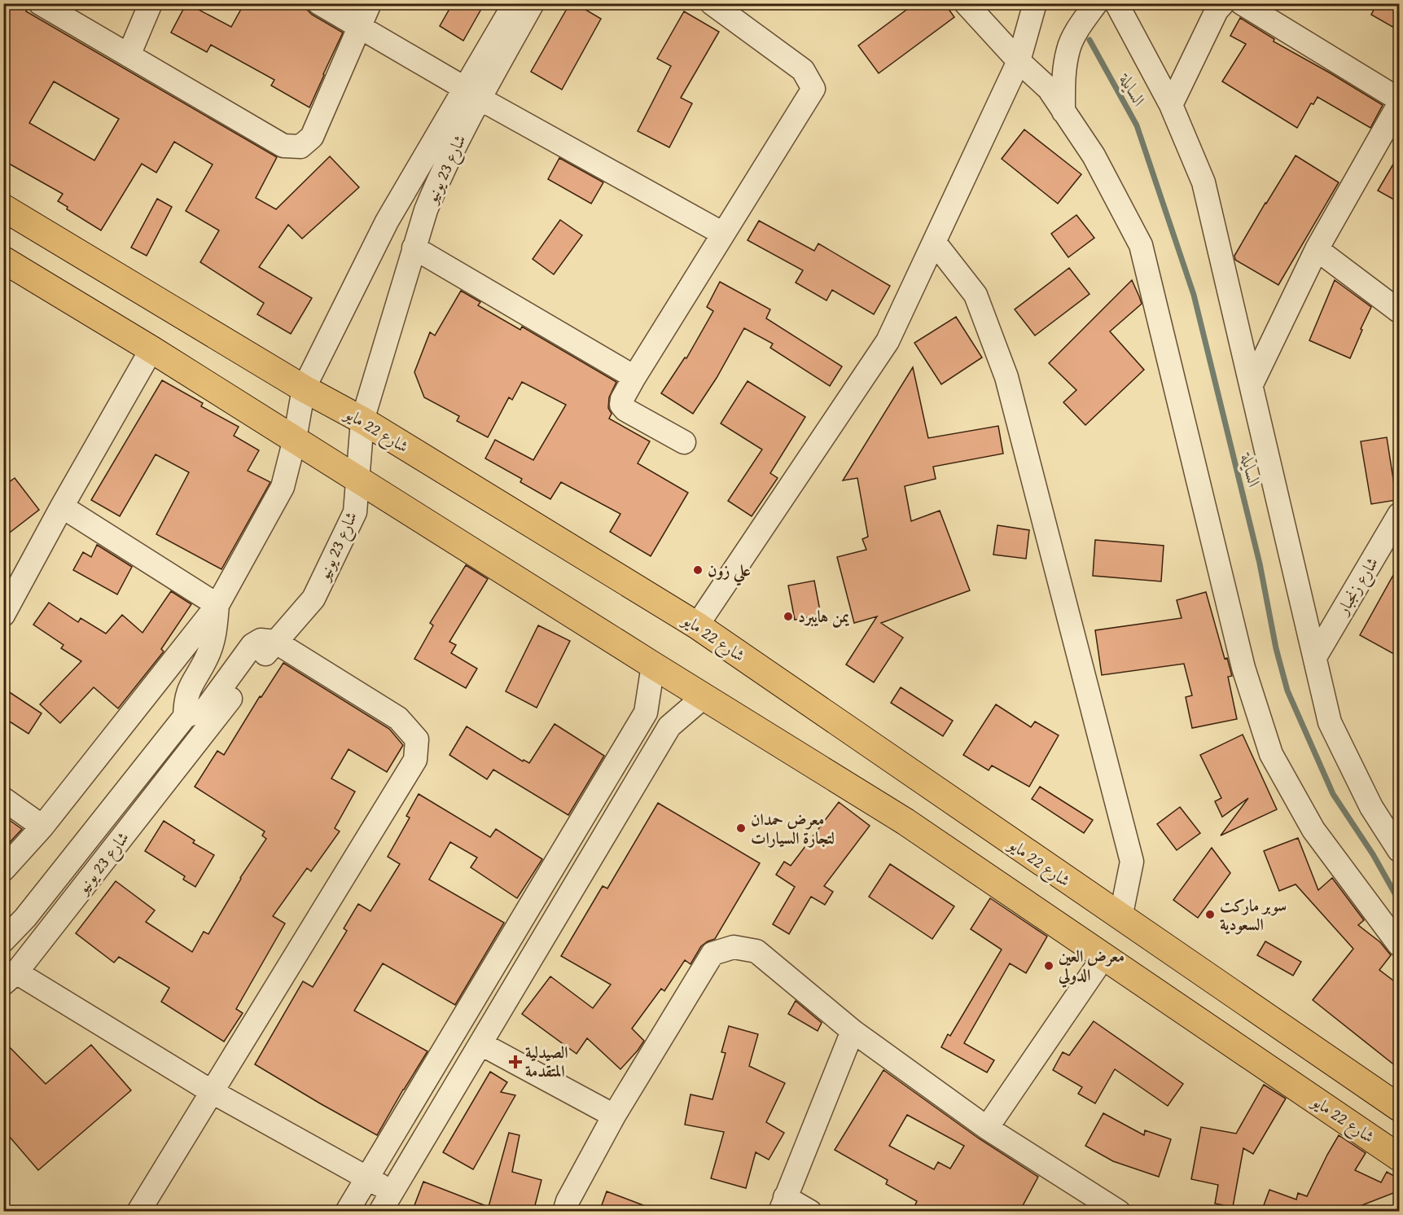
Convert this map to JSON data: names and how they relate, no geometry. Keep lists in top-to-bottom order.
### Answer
{
  "streets": {
    "main road": ["شارع 22 مايو"],
    "street": ["شارع 23 يونيو", "شارع زنجبار"]
  },
  "crossings": [
    ["شارع 23 يونيو", "شارع 22 مايو"]
  ],
  "water": ["السايلة"],
  "places": {
    "other": [
      "علي زون",
      "يمن هايبرد",
      "معرض حمدان لتجارة السيارات",
      "سوبر ماركت السعودية",
      "معرض العين الدولي"
    ],
    "health": ["الصيدلية المتقدمة"]
  }
}
